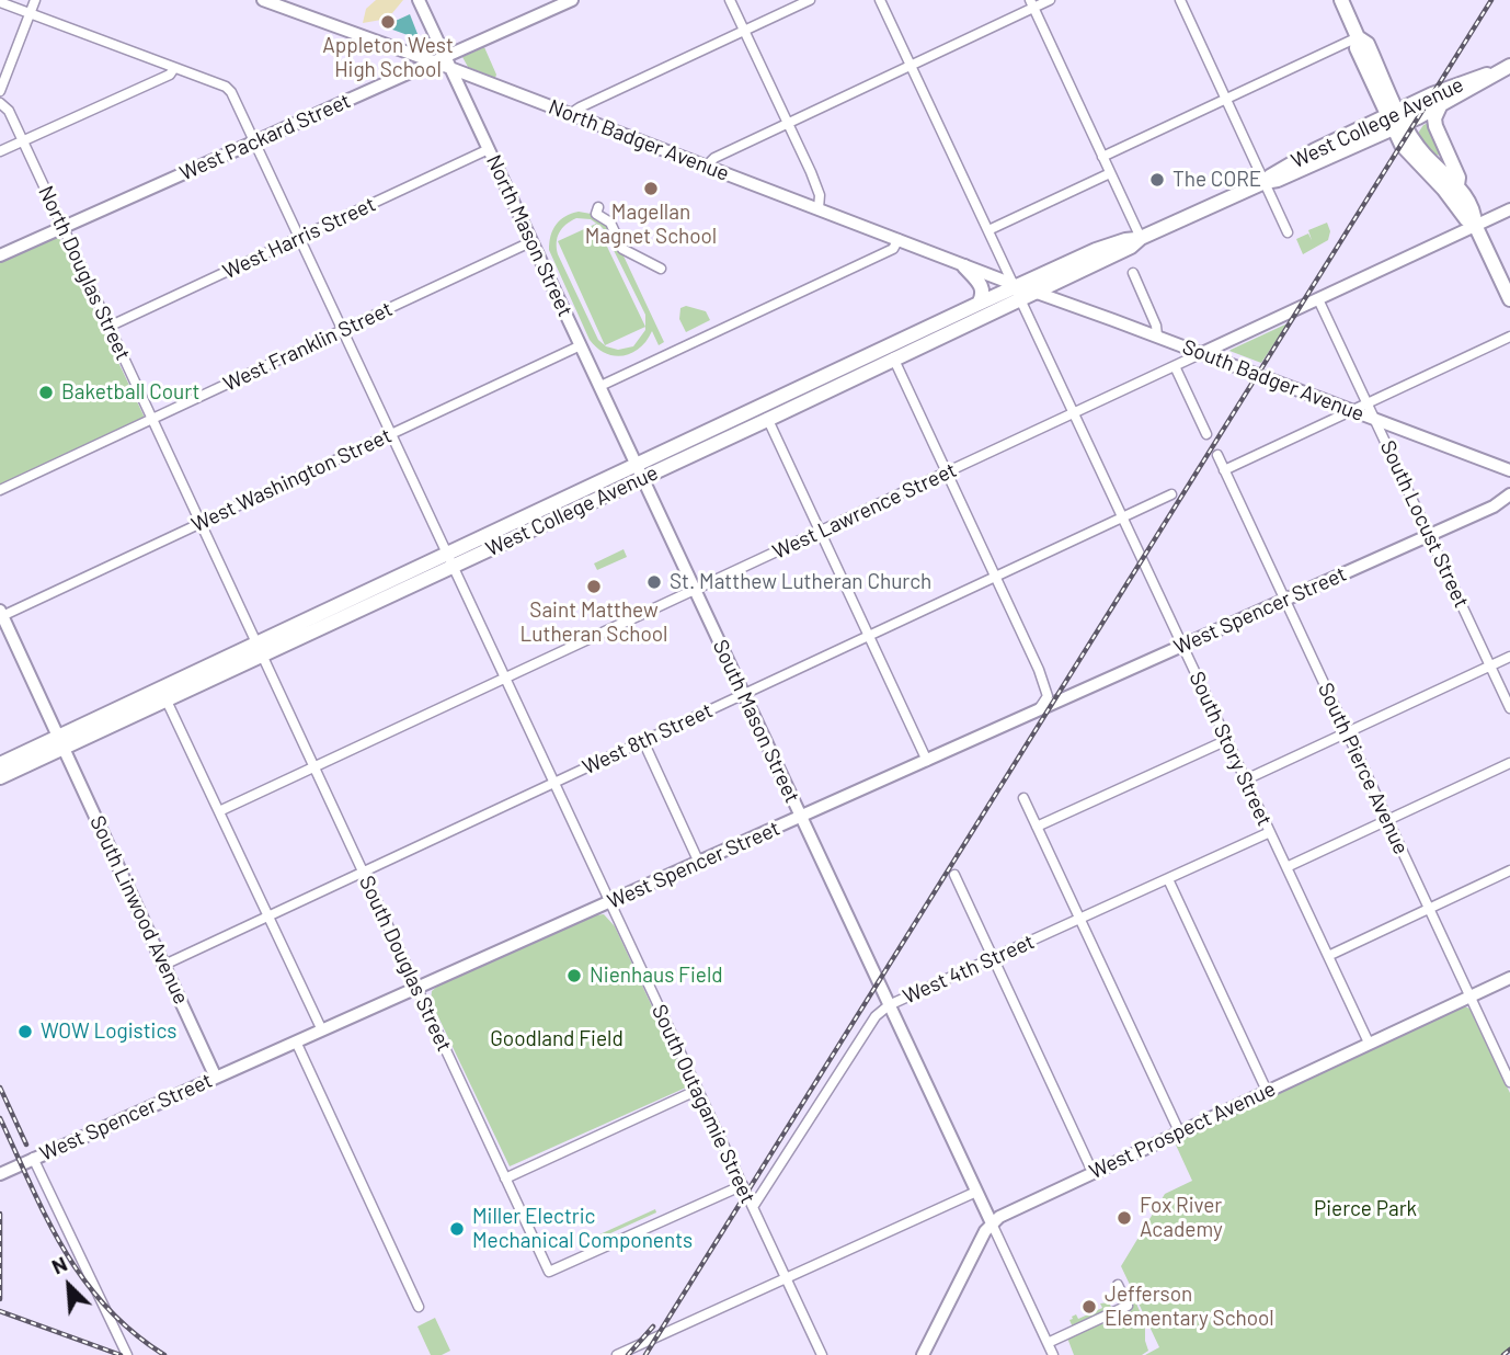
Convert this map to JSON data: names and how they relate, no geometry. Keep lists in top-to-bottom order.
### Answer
{
  "streets": {
    "main road": [
      "West College Avenue",
      "West Packard Street",
      "North Badger Avenue",
      "North Mason Street",
      "South Badger Avenue",
      "West Lawrence Street",
      "West Spencer Street",
      "South Mason Street",
      "South Linwood Avenue",
      "West Prospect Avenue"
    ],
    "street": [
      "West Harris Street",
      "North Douglas Street",
      "West Franklin Street",
      "West Washington Street",
      "South Locust Street",
      "West 8th Street",
      "South Story Street",
      "South Pierce Avenue",
      "South Douglas Street",
      "West 4th Street",
      "South Outagamie Street"
    ]
  },
  "crossings": [
    ["West College Avenue", "North Badger Avenue"],
    ["West College Avenue", "North Mason Street"],
    ["West College Avenue", "North Douglas Street"],
    ["West College Avenue", "South Badger Avenue"],
    ["West College Avenue", "South Mason Street"],
    ["West College Avenue", "South Story Street"],
    ["West College Avenue", "South Linwood Avenue"],
    ["West College Avenue", "South Douglas Street"],
    ["West College Avenue", "South Outagamie Street"],
    ["West Packard Street", "North Badger Avenue"],
    ["West Packard Street", "North Douglas Street"],
    ["West Packard Street", "South Outagamie Street"],
    ["North Badger Avenue", "North Mason Street"],
    ["North Badger Avenue", "South Story Street"],
    ["North Mason Street", "West Harris Street"],
    ["North Mason Street", "West Franklin Street"],
    ["North Mason Street", "West Washington Street"],
    ["North Mason Street", "South Mason Street"],
    ["West Harris Street", "North Douglas Street"],
    ["West Harris Street", "South Outagamie Street"],
    ["North Douglas Street", "West Franklin Street"],
    ["North Douglas Street", "West Washington Street"],
    ["North Douglas Street", "South Douglas Street"],
    ["West Franklin Street", "South Outagamie Street"],
    ["South Badger Avenue", "West Lawrence Street"],
    ["South Badger Avenue", "South Locust Street"],
    ["West Washington Street", "South Linwood Avenue"],
    ["West Washington Street", "South Outagamie Street"],
    ["West Lawrence Street", "South Locust Street"],
    ["West Lawrence Street", "South Mason Street"],
    ["West Lawrence Street", "South Story Street"],
    ["West Lawrence Street", "South Douglas Street"],
    ["West Lawrence Street", "South Outagamie Street"],
    ["South Locust Street", "West Spencer Street"],
    ["West Spencer Street", "South Mason Street"],
    ["West Spencer Street", "South Story Street"],
    ["West Spencer Street", "South Pierce Avenue"],
    ["West Spencer Street", "South Linwood Avenue"],
    ["West Spencer Street", "South Douglas Street"],
    ["West Spencer Street", "South Outagamie Street"],
    ["South Mason Street", "West 8th Street"],
    ["South Mason Street", "West 4th Street"],
    ["South Mason Street", "West Prospect Avenue"],
    ["West 8th Street", "South Story Street"],
    ["West 8th Street", "South Linwood Avenue"],
    ["West 8th Street", "South Douglas Street"],
    ["West 8th Street", "South Outagamie Street"],
    ["South Story Street", "West 4th Street"],
    ["South Story Street", "West Prospect Avenue"],
    ["South Pierce Avenue", "West Prospect Avenue"],
    ["South Douglas Street", "South Outagamie Street"],
    ["West 4th Street", "South Outagamie Street"]
  ],
  "parks": ["Goodland Field", "Pierce Park"],
  "places": [
    "Appleton West High School",
    "The CORE",
    "Magellan Magnet School",
    "Baketball Court",
    "St. Matthew Lutheran Church",
    "Saint Matthew Lutheran School",
    "Nienhaus Field",
    "WOW Logistics",
    "Fox River Academy",
    "Miller Electric Mechanical Components",
    "Jefferson Elementary School"
  ],
  "north": "top left"
}
